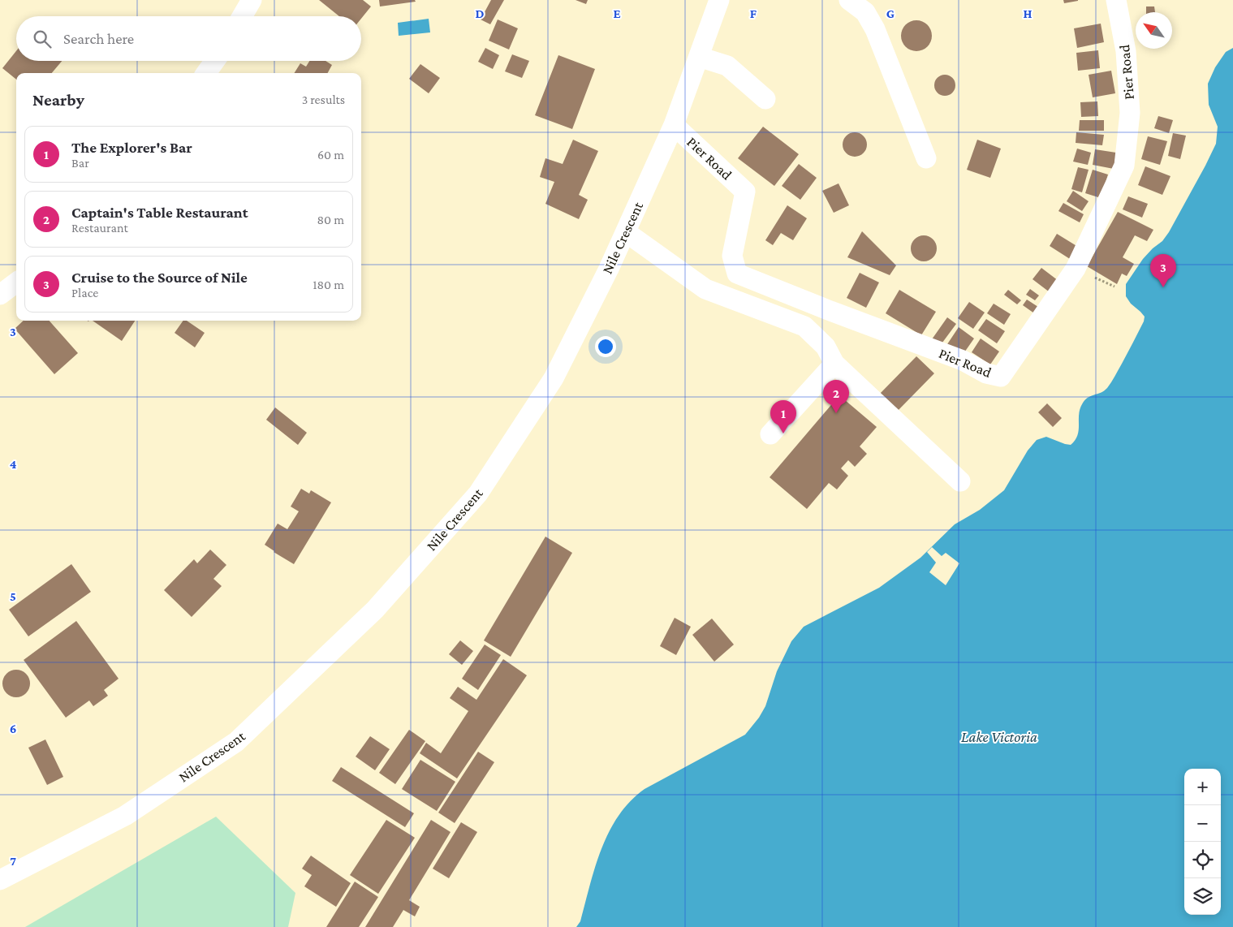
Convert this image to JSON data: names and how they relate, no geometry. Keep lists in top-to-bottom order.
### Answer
{
  "streets": {
    "street": ["Pier Road", "Nile Crescent"]
  },
  "crossings": [
    ["Pier Road", "Nile Crescent"]
  ],
  "water": ["Lake Victoria"],
  "north": "top left",
  "page": {
    "search": "Search here",
    "heading": ["Nearby", "3 results"],
    "list": [
      {
        "mark": "1",
        "name": "The Explorer's Bar",
        "note": "Bar",
        "value": "60 m"
      },
      {
        "mark": "2",
        "name": "Captain's Table Restaurant",
        "note": "Restaurant",
        "value": "80 m"
      },
      {
        "mark": "3",
        "name": "Cruise to the Source of Nile",
        "note": "Place",
        "value": "180 m"
      }
    ],
    "pins": ["3", "2", "1"],
    "map_buttons": ["+", "−"]
  },
  "grid": {
    "columns": [
      "D",
      "E",
      "F",
      "G",
      "H"
    ],
    "rows": [
      "3",
      "4",
      "5",
      "6",
      "7"
    ]
  }
}
